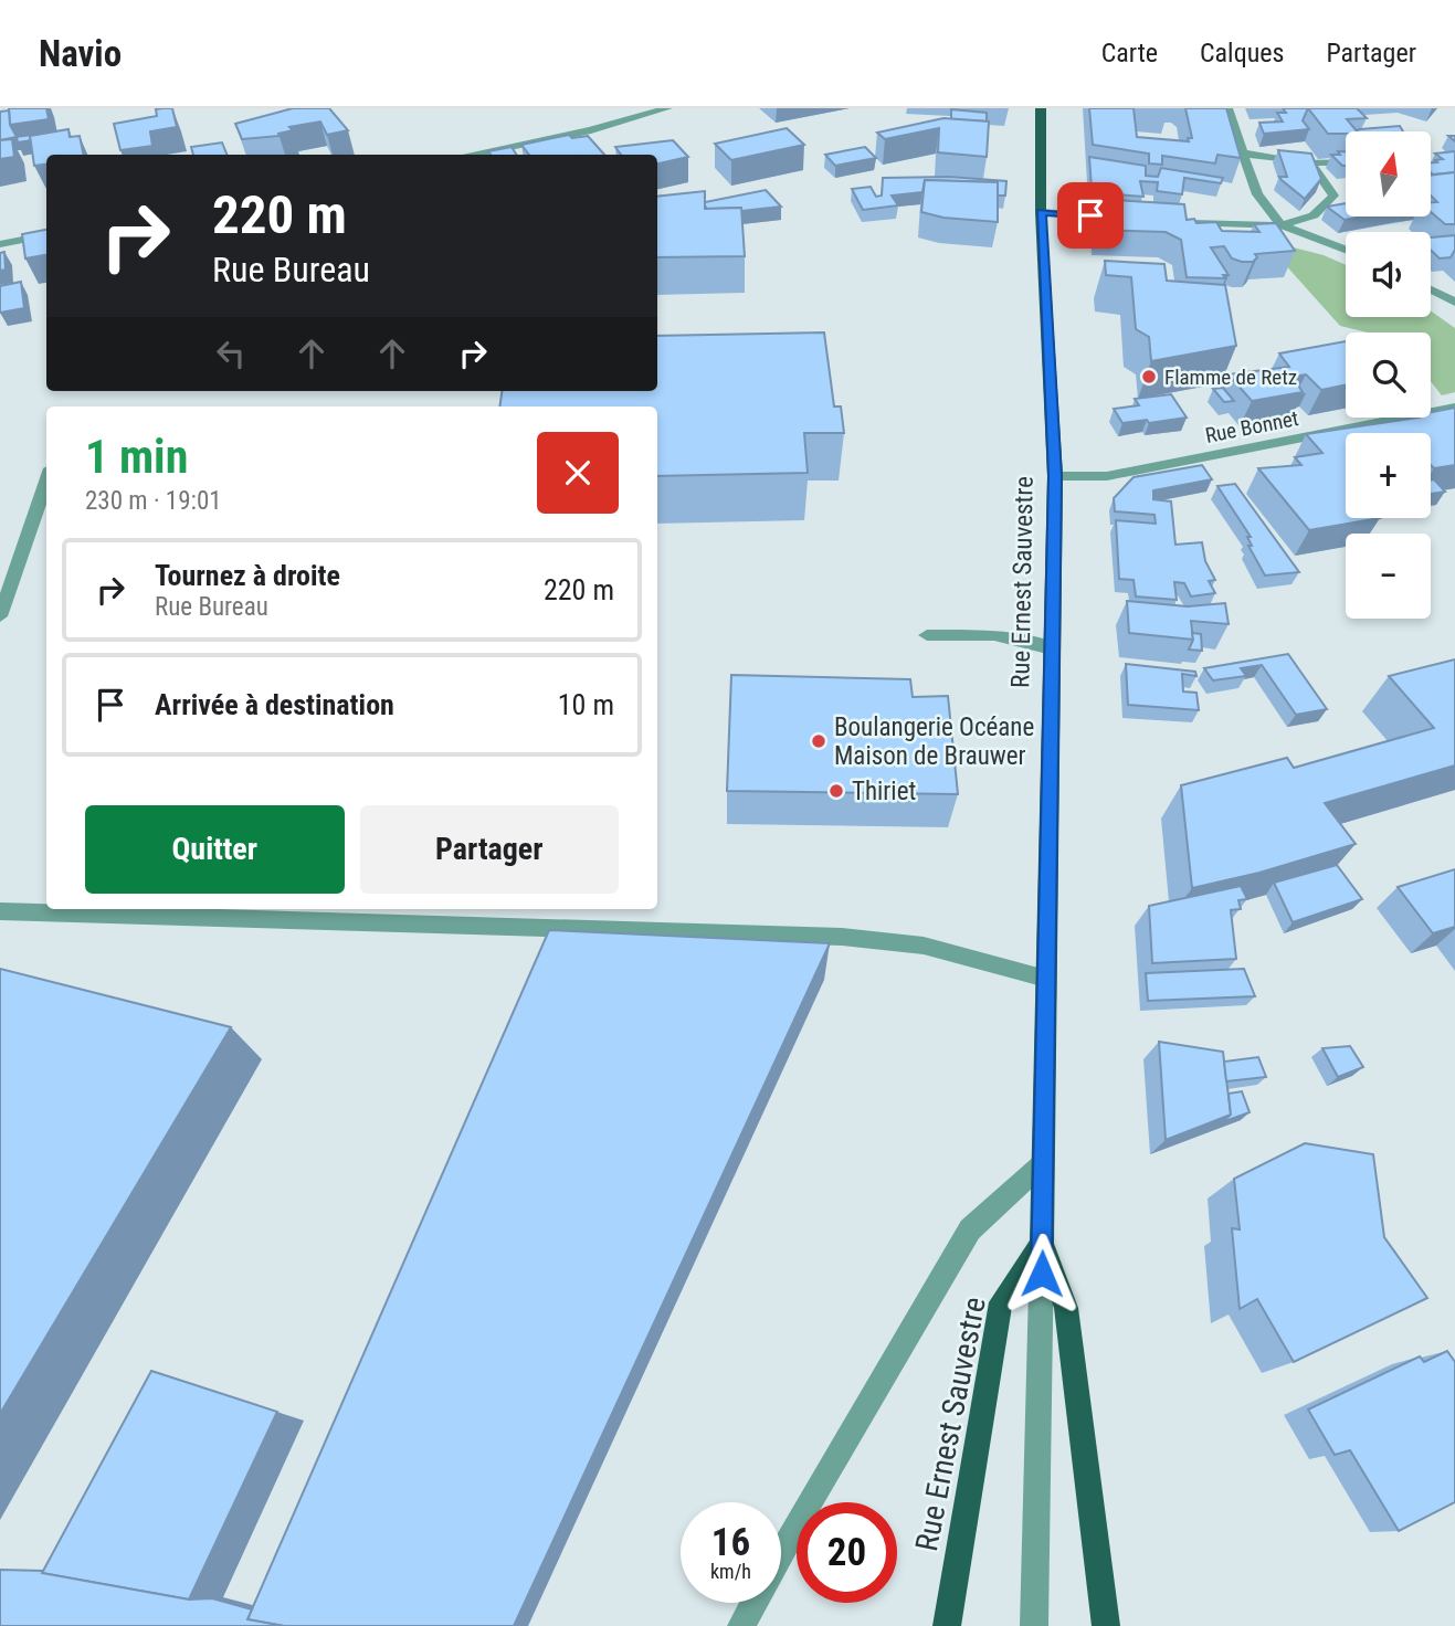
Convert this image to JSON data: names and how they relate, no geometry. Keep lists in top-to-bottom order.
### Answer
{
  "streets": {
    "main road": ["Rue Ernest Sauvestre"],
    "street": ["Rue Bonnet"]
  },
  "crossings": [
    ["Rue Bonnet", "Rue Ernest Sauvestre"]
  ],
  "places": ["Flamme de Retz", "Boulangerie Océane Maison de Brauwer", "Thiriet"],
  "north": "top",
  "page": {
    "header": "Navio",
    "nav": ["Carte", "Calques", "Partager"],
    "map_buttons": ["+", "−"],
    "turn": ["220 m", "Rue Bureau"],
    "heading": ["1 min", "230 m · 19:01"],
    "list": [
      {
        "name": "Tournez à droite",
        "note": "Rue Bureau",
        "value": "220 m"
      },
      {
        "name": "Arrivée à destination",
        "value": "10 m"
      }
    ],
    "buttons": ["Quitter", "Partager"],
    "speed": "16 km/h",
    "limit": "20"
  }
}
